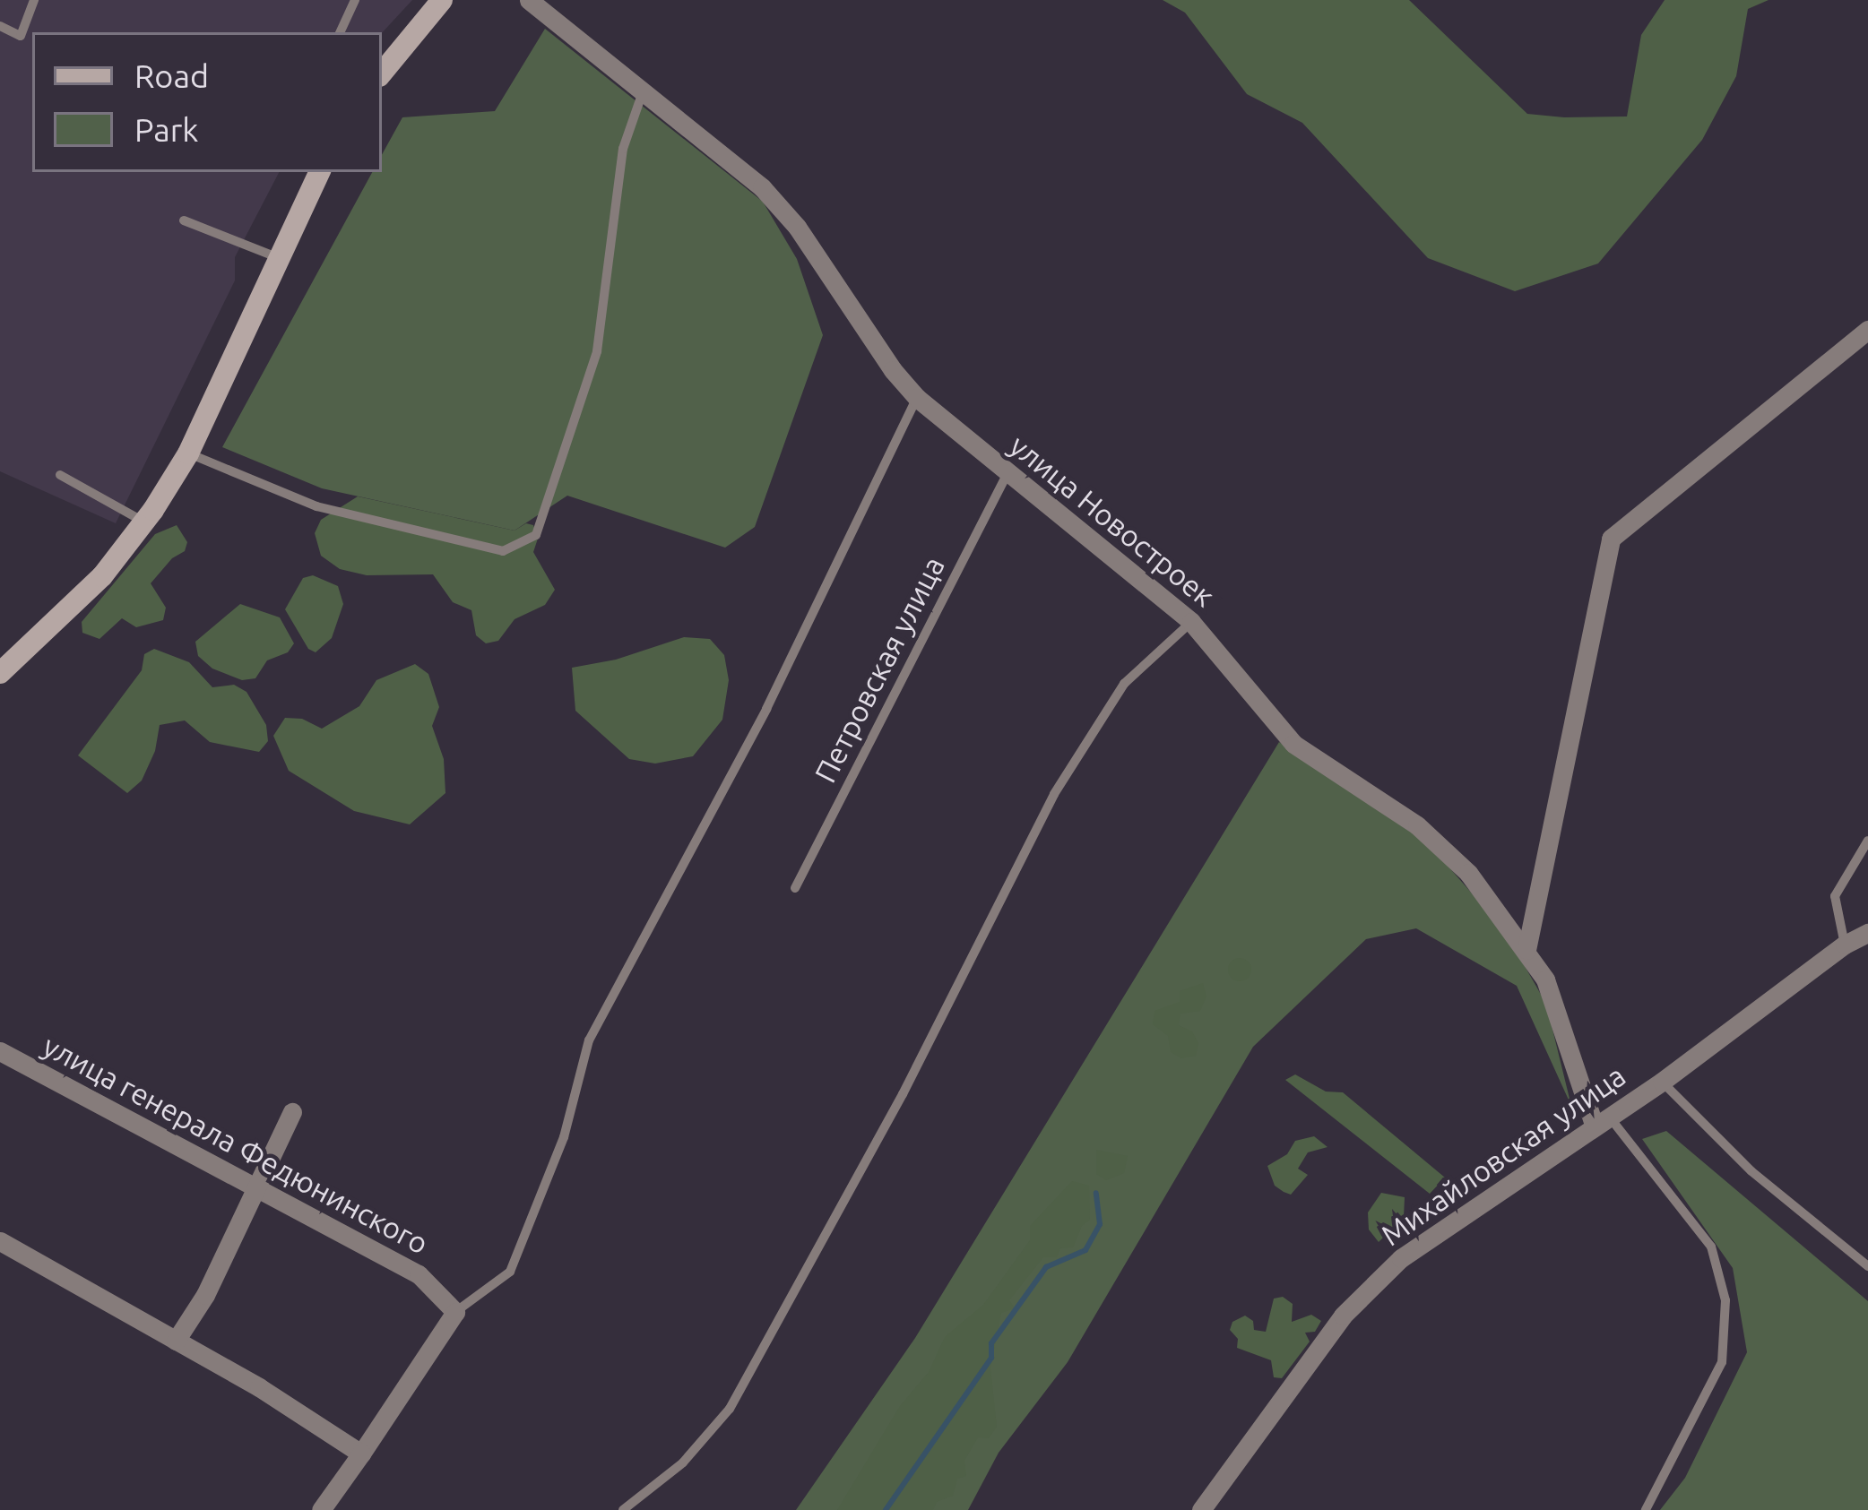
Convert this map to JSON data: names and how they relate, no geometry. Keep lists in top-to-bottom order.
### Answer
{
  "streets": {
    "street": ["улица Новостроек", "улица генерала Федюнинского", "Михайловская улица"],
    "lane": ["Петровская улица"]
  },
  "crossings": [
    ["улица Новостроек", "Петровская улица"],
    ["улица Новостроек", "Михайловская улица"]
  ],
  "legend": ["Road", "Park"]
}
